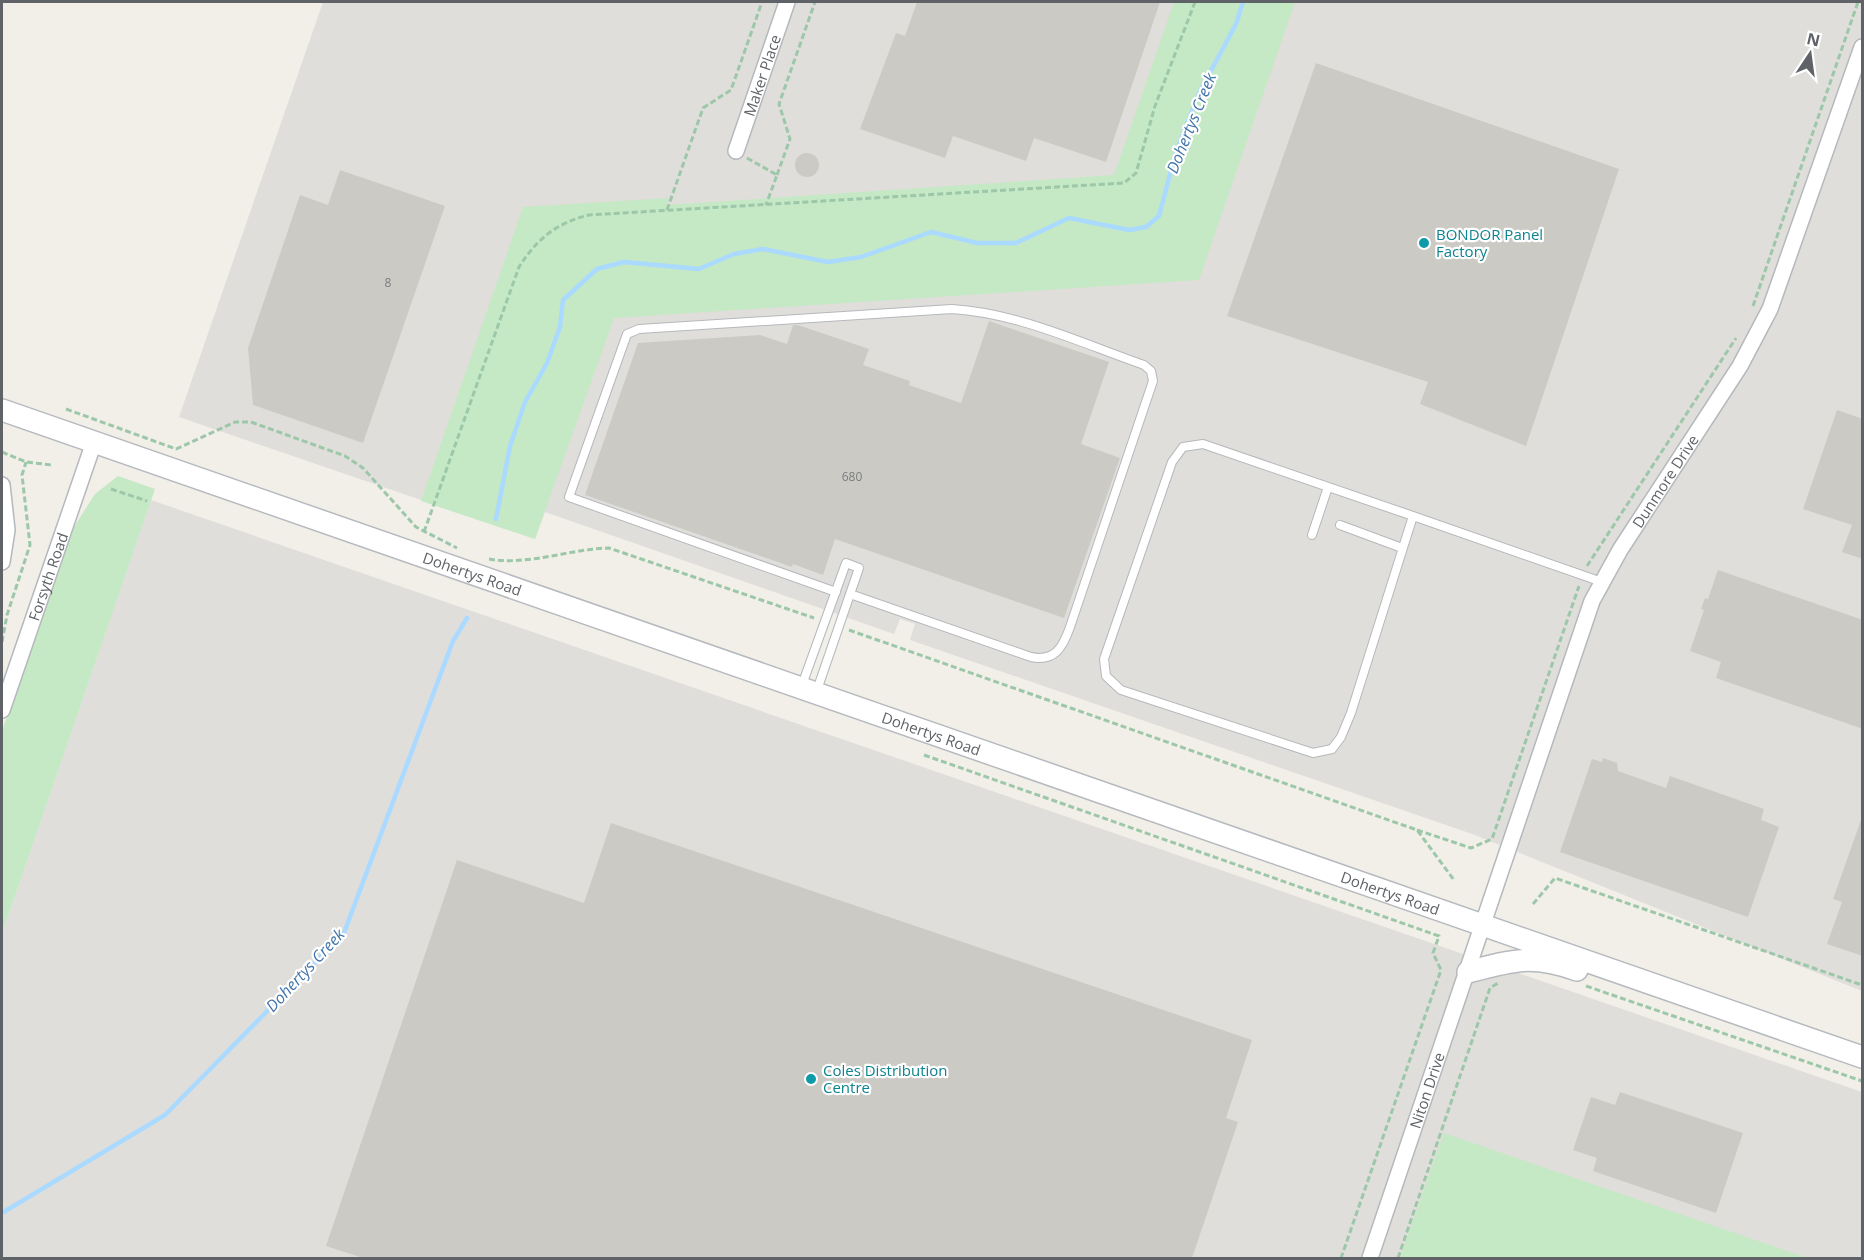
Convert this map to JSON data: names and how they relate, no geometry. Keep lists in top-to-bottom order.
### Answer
{
  "streets": {
    "main road": ["Dohertys Road"],
    "street": [
      "Maker Place",
      "Dunmore Drive",
      "Forsyth Road",
      "Niton Drive"
    ]
  },
  "crossings": [
    ["Dunmore Drive", "Dohertys Road"],
    ["Dunmore Drive", "Niton Drive"],
    ["Dohertys Road", "Forsyth Road"],
    ["Dohertys Road", "Niton Drive"]
  ],
  "water": ["Dohertys Creek"],
  "places": ["BONDOR Panel Factory", "Coles Distribution Centre"],
  "house_numbers": ["8", "680"],
  "north": "top"
}
